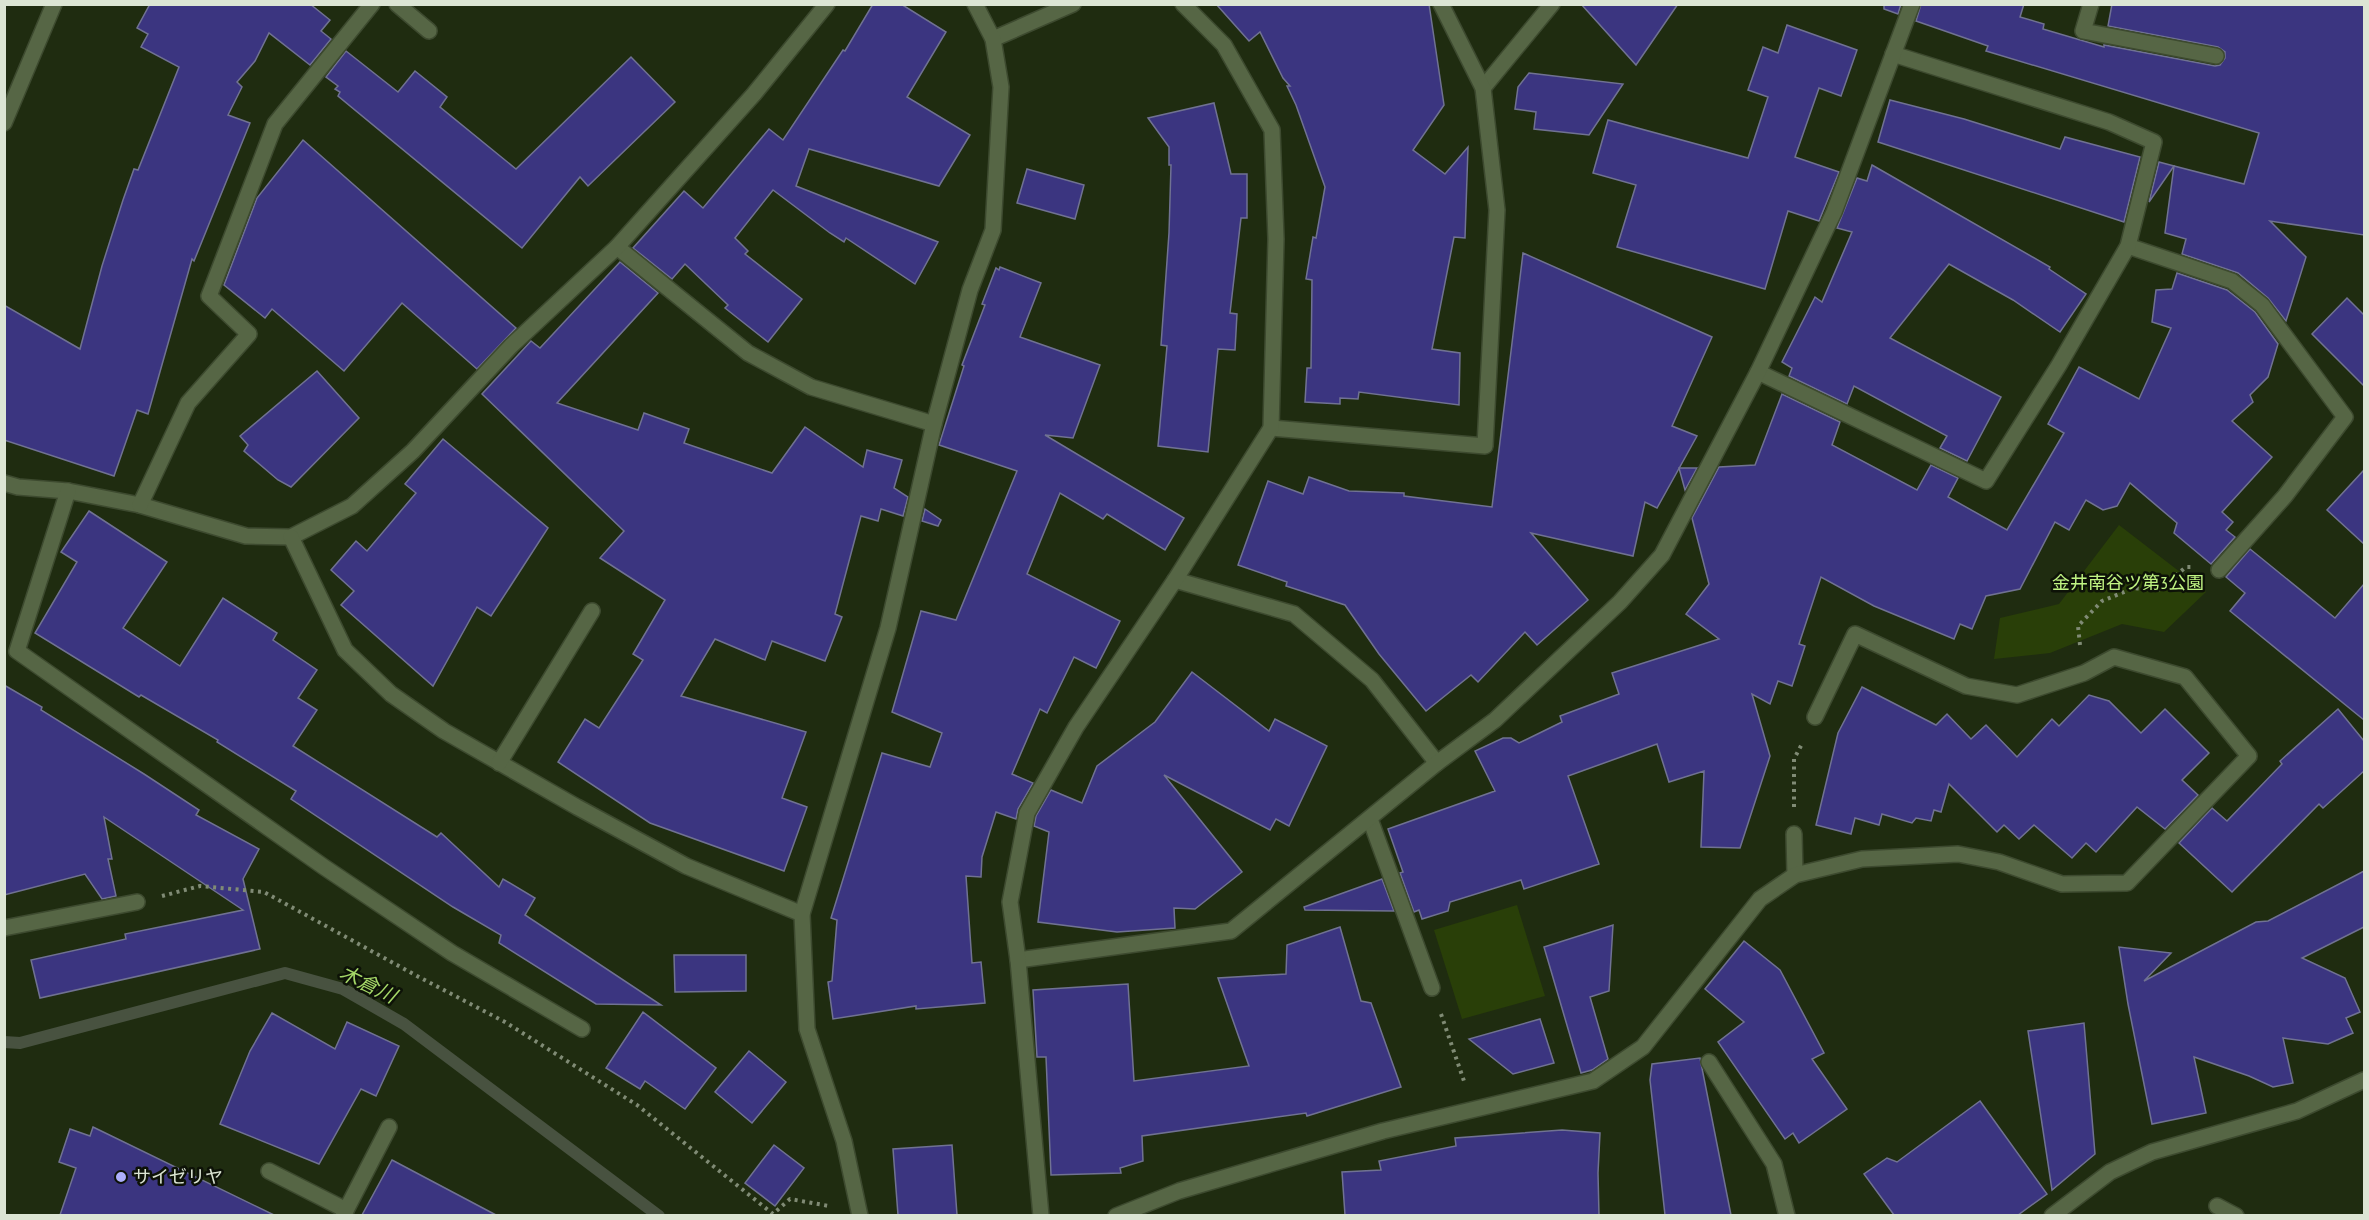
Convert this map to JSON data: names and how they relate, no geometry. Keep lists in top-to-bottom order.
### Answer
{
  "water": ["木倉川"],
  "parks": ["金井南谷ツ第3公園"],
  "places": ["サイゼリヤ"]
}
